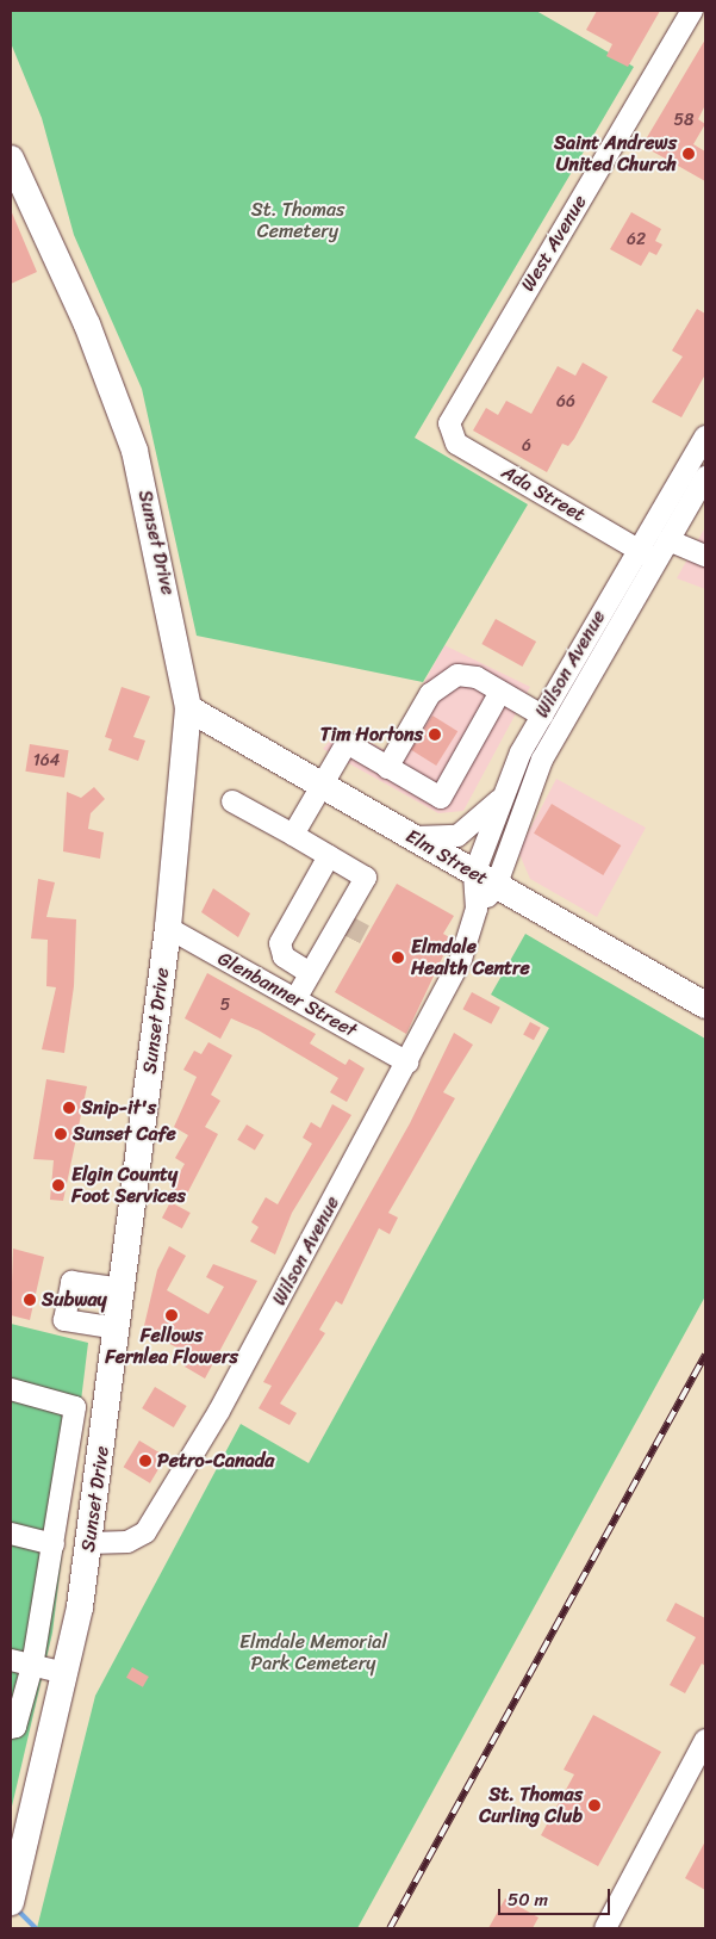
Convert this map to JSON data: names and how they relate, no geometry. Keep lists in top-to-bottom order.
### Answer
{
  "streets": {
    "main road": ["Sunset Drive", "Elm Street"],
    "street": [
      "West Avenue",
      "Ada Street",
      "Wilson Avenue",
      "Glenbanner Street"
    ]
  },
  "crossings": [
    ["West Avenue", "Ada Street"],
    ["Ada Street", "Wilson Avenue"],
    ["Sunset Drive", "Wilson Avenue"],
    ["Sunset Drive", "Elm Street"],
    ["Sunset Drive", "Glenbanner Street"],
    ["Wilson Avenue", "Elm Street"],
    ["Wilson Avenue", "Glenbanner Street"]
  ],
  "parks": ["St. Thomas Cemetery", "Elmdale Memorial Park Cemetery"],
  "places": [
    "Saint Andrews United Church",
    "Tim Hortons",
    "Elmdale Health Centre",
    "Snip-it's",
    "Sunset Cafe",
    "Elgin County Foot Services",
    "Subway",
    "Fellows Fernlea Flowers",
    "Petro-Canada",
    "St. Thomas Curling Club"
  ],
  "house_numbers": [
    "58",
    "62",
    "66",
    "6",
    "164",
    "5"
  ],
  "scale_bar": "50 m"
}
